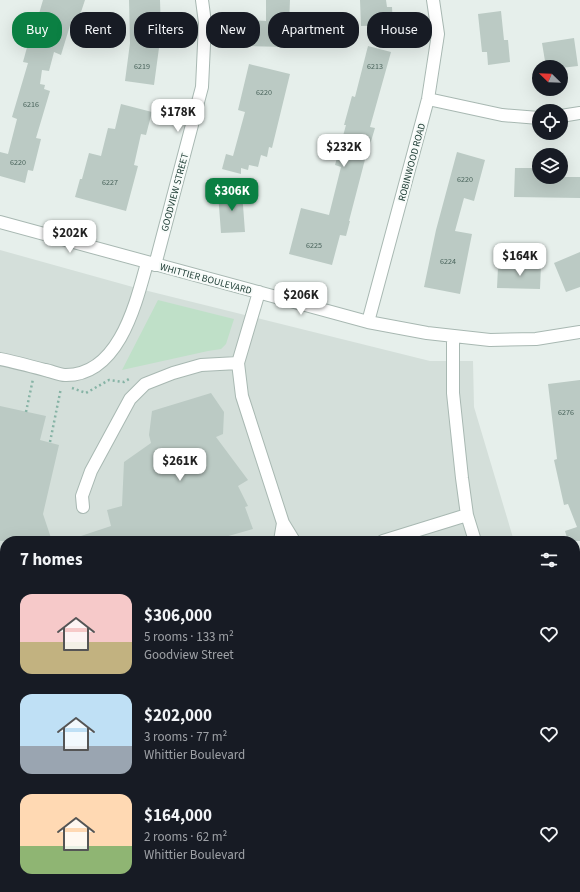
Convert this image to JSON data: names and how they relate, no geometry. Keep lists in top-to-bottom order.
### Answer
{
  "streets": {
    "street": ["ROBINWOOD ROAD", "GOODVIEW STREET", "WHITTIER BOULEVARD"]
  },
  "crossings": [
    ["ROBINWOOD ROAD", "WHITTIER BOULEVARD"],
    ["GOODVIEW STREET", "WHITTIER BOULEVARD"]
  ],
  "house_numbers": [
    "6219",
    "6213",
    "6220",
    "6216",
    "6220",
    "6220",
    "6227",
    "6225",
    "6224",
    "6276"
  ],
  "north": "top left",
  "page": {
    "chip": [
      "Buy",
      "Rent",
      "Filters",
      "New",
      "Apartment",
      "House"
    ],
    "price": [
      "$178K",
      "$232K",
      "$306K",
      "$202K",
      "$164K",
      "$206K",
      "$261K"
    ],
    "heading": "7 homes",
    "list": [
      {
        "name": "$306,000",
        "note": "5 rooms · 133 m² · Goodview Street"
      },
      {
        "name": "$202,000",
        "note": "3 rooms · 77 m² · Whittier Boulevard"
      },
      {
        "name": "$164,000",
        "note": "2 rooms · 62 m² · Whittier Boulevard"
      }
    ]
  }
}
